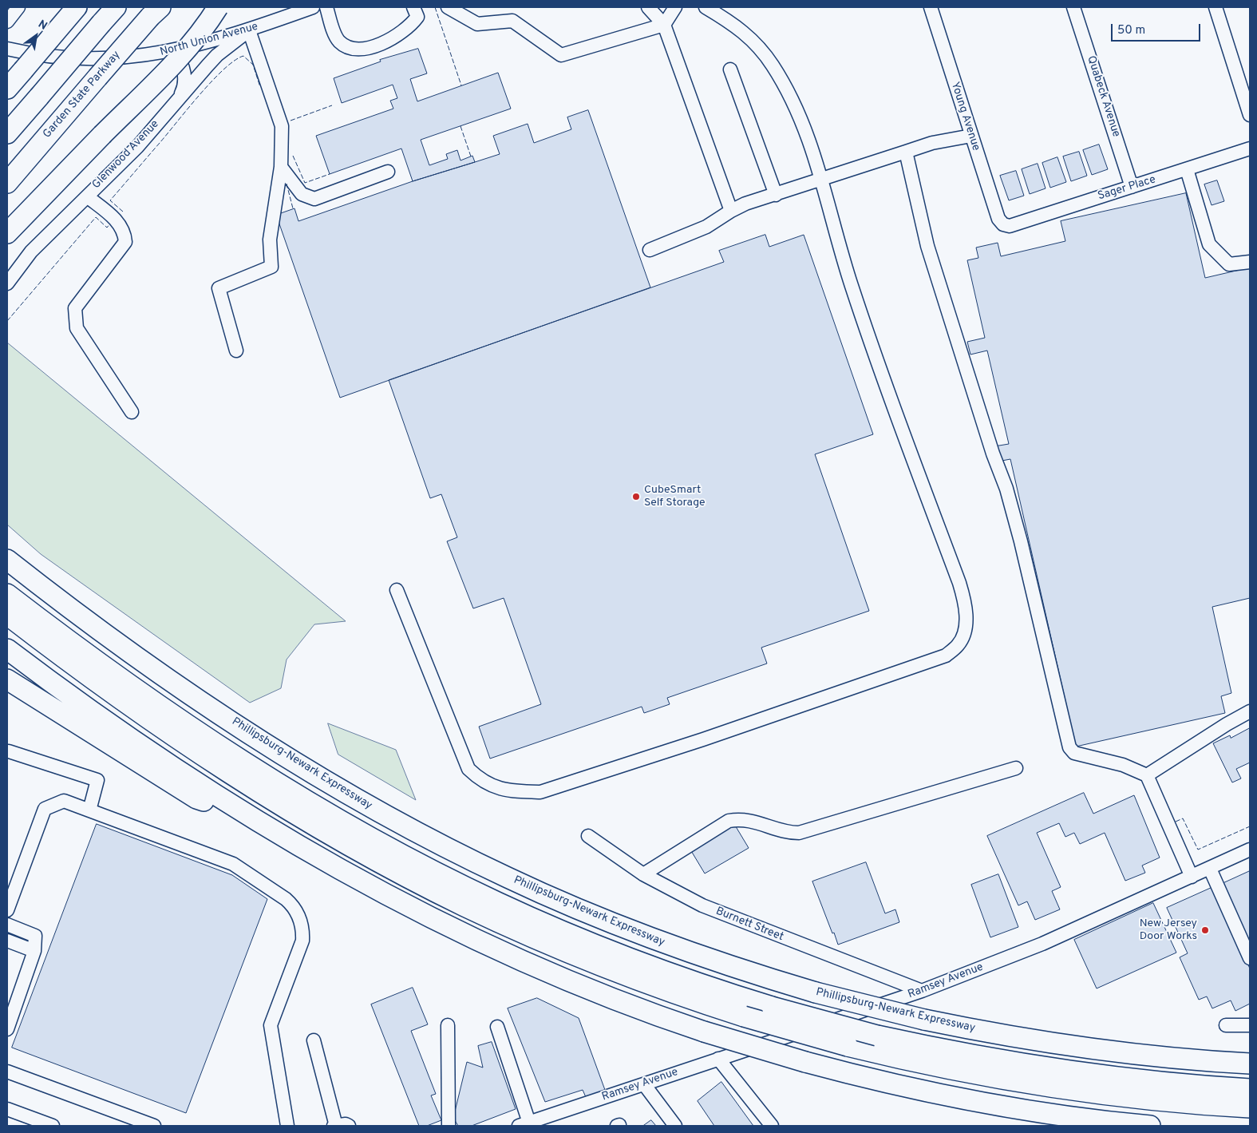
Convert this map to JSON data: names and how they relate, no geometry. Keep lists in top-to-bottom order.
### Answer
{
  "streets": {
    "highway": ["Garden State Parkway", "Phillipsburg-Newark Expressway"],
    "street": [
      "North Union Avenue",
      "Quabeck Avenue",
      "Young Avenue",
      "Glenwood Avenue",
      "Sager Place",
      "Burnett Street",
      "Ramsey Avenue"
    ]
  },
  "crossings": [
    ["North Union Avenue", "Glenwood Avenue"],
    ["Quabeck Avenue", "Sager Place"],
    ["Young Avenue", "Sager Place"],
    ["Burnett Street", "Ramsey Avenue"]
  ],
  "places": ["CubeSmart Self Storage", "New Jersey Door Works"],
  "scale_bar": "50 m",
  "north": "top right"
}
